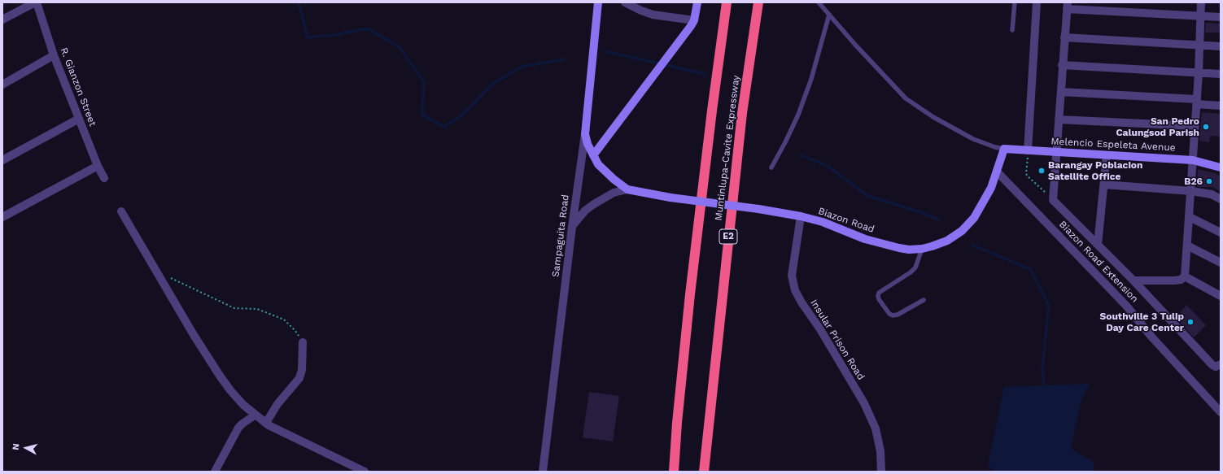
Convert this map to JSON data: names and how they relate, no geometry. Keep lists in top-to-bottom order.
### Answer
{
  "streets": {
    "highway": ["Muntinlupa-Cavite Expressway", "E2"],
    "street": [
      "R. Gianzon Street",
      "Melencio Espeleta Avenue",
      "Biazon Road",
      "Sampaguita Road",
      "Biazon Road Extension",
      "Insular Prison Road"
    ]
  },
  "crossings": [
    ["Melencio Espeleta Avenue", "Biazon Road"],
    ["Biazon Road", "Sampaguita Road"],
    ["Biazon Road", "Biazon Road Extension"],
    ["Biazon Road", "Insular Prison Road"]
  ],
  "places": [
    "San Pedro Calungsod Parish",
    "Barangay Poblacion Satellite Office",
    "B26",
    "Southville 3 Tulip Day Care Center"
  ],
  "north": "left"
}
